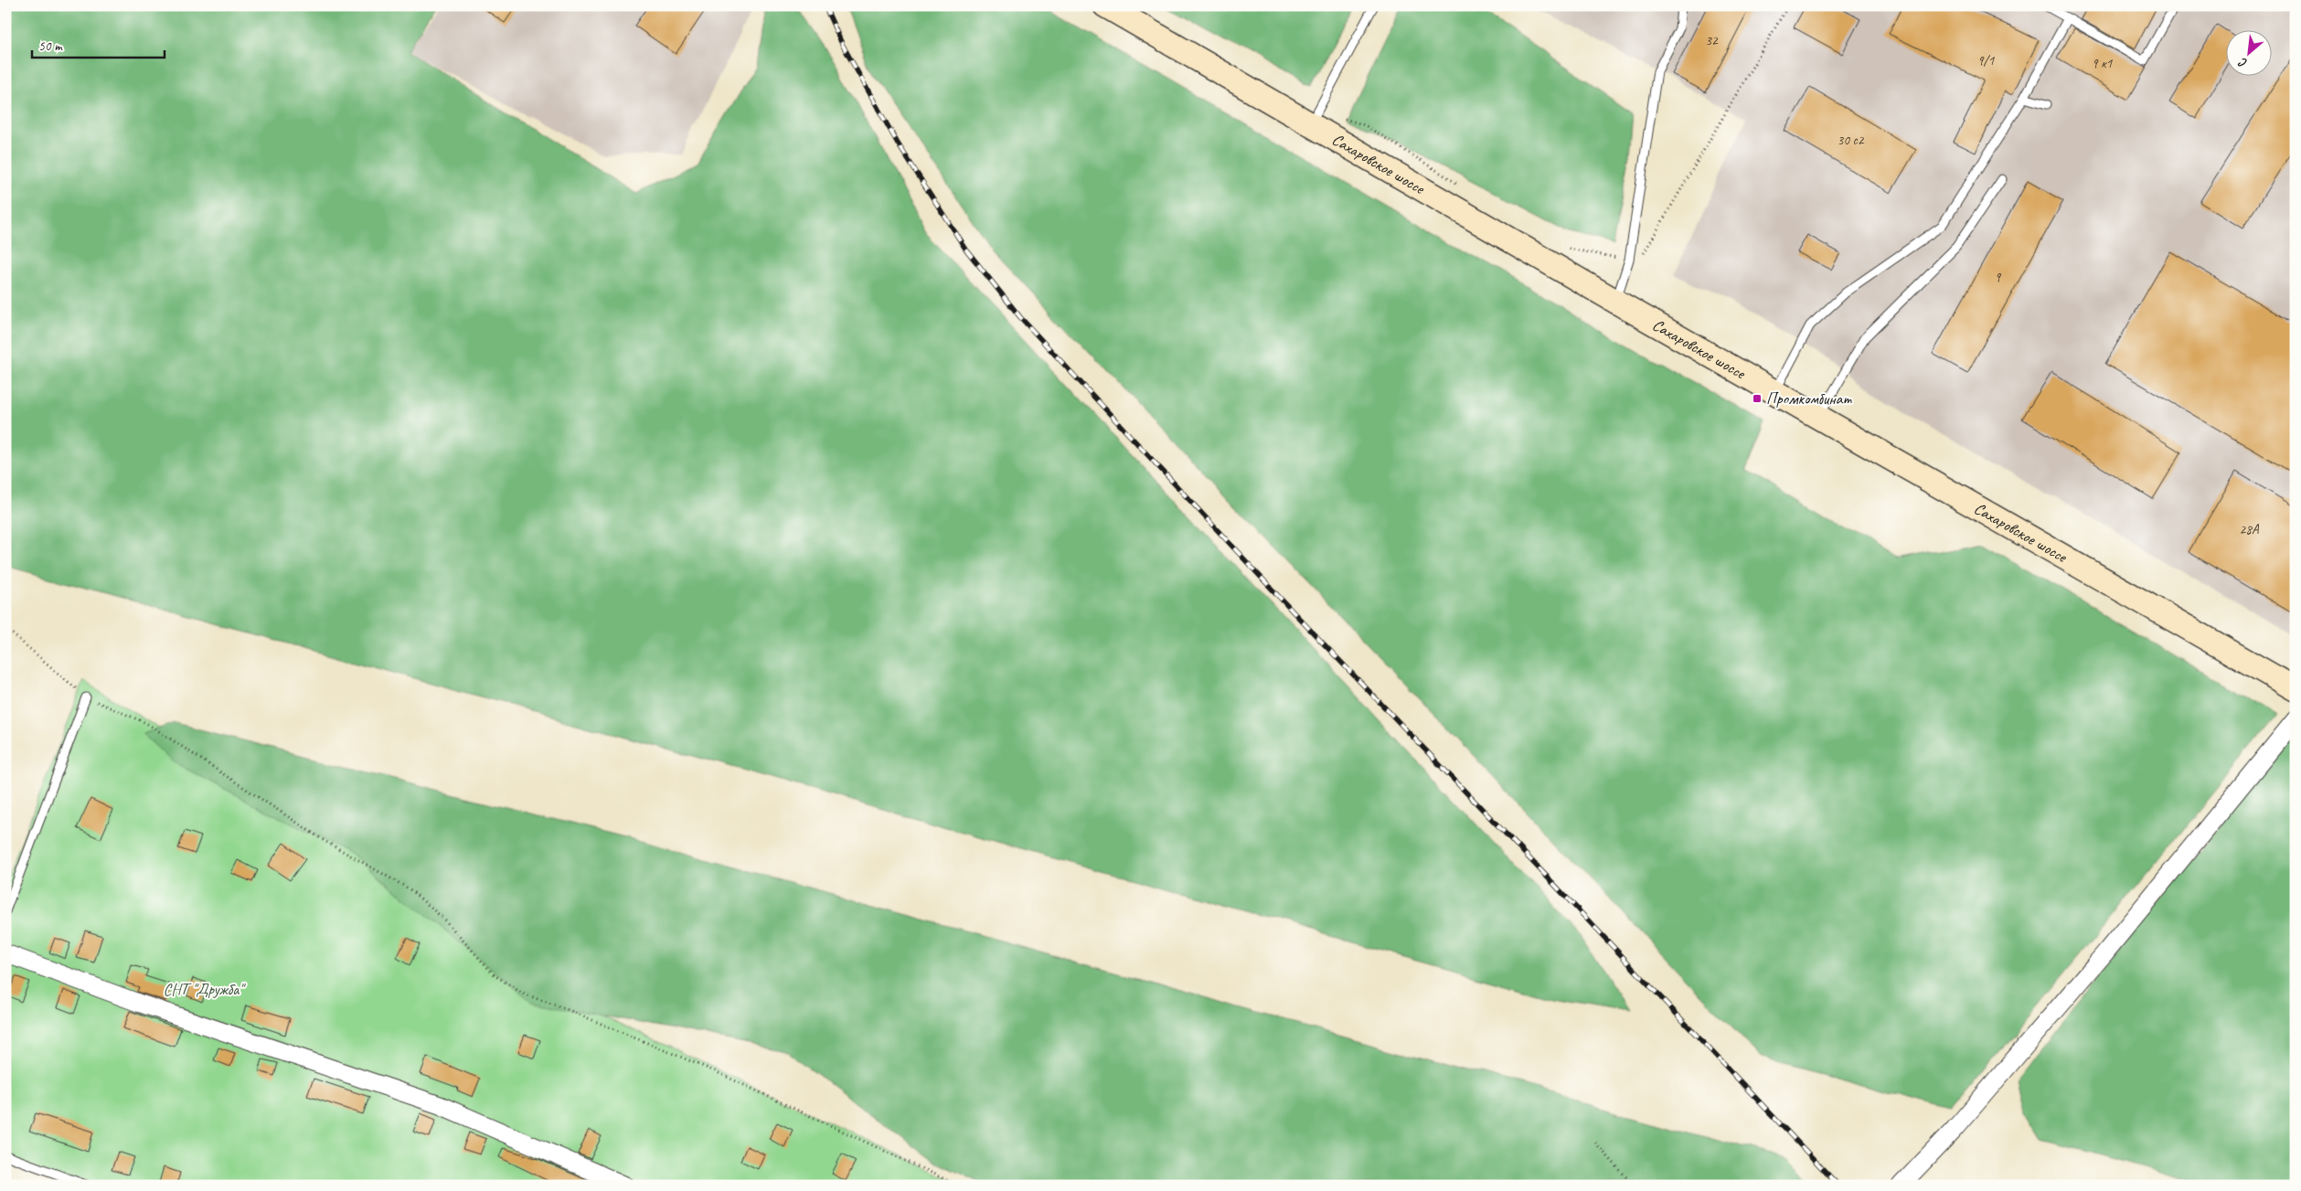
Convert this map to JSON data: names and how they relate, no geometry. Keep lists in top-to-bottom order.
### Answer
{
  "streets": {
    "main road": ["Сахаровское шоссе"]
  },
  "parks": ["СНТ \"Дружба\""],
  "places": {
    "transit": ["Промкомбинат"]
  },
  "house_numbers": [
    "32",
    "9/1",
    "9 к1",
    "30 с2",
    "9",
    "28А"
  ],
  "scale_bar": "50 m",
  "north": "bottom left"
}
